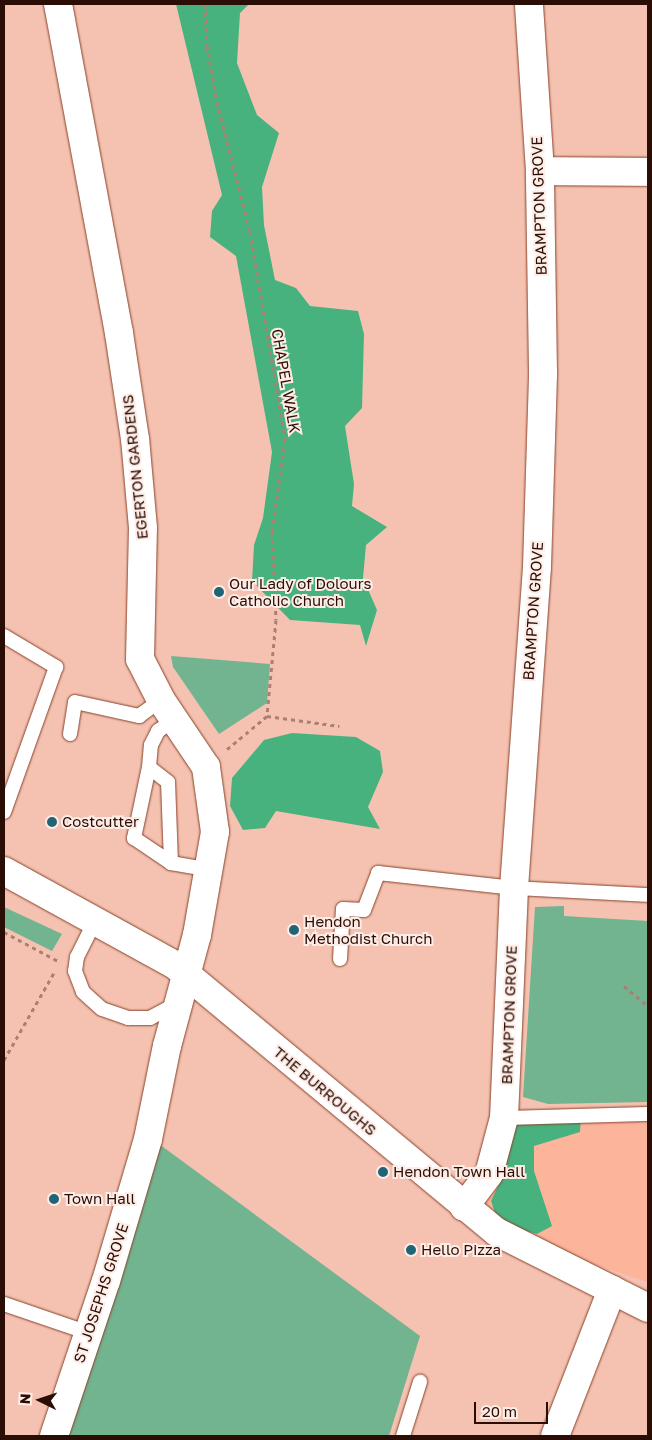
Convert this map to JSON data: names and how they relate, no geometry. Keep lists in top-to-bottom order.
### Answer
{
  "streets": {
    "street": [
      "BRAMPTON GROVE",
      "EGERTON GARDENS",
      "THE BURROUGHS",
      "ST JOSEPHS GROVE"
    ],
    "path": ["CHAPEL WALK"]
  },
  "crossings": [
    ["BRAMPTON GROVE", "THE BURROUGHS"],
    ["EGERTON GARDENS", "THE BURROUGHS"],
    ["EGERTON GARDENS", "ST JOSEPHS GROVE"],
    ["THE BURROUGHS", "ST JOSEPHS GROVE"]
  ],
  "places": [
    "Our Lady of Dolours Catholic Church",
    "Costcutter",
    "Hendon Methodist Church",
    "Hendon Town Hall",
    "Town Hall",
    "Hello Pizza"
  ],
  "scale_bar": "20 m",
  "north": "left"
}
